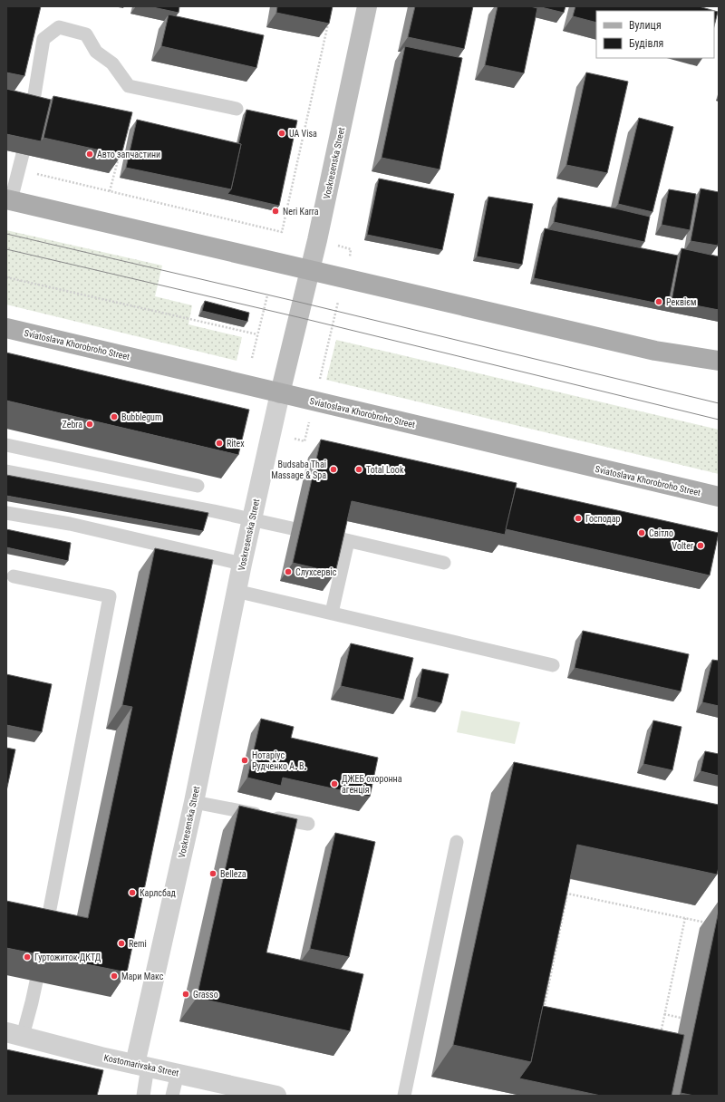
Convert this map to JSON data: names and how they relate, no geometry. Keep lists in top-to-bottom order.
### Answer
{
  "streets": {
    "main road": ["Voskresenska Street", "Sviatoslava Khorobroho Street"],
    "street": ["Kostomarivska Street"]
  },
  "crossings": [
    ["Voskresenska Street", "Sviatoslava Khorobroho Street"],
    ["Voskresenska Street", "Kostomarivska Street"]
  ],
  "places": [
    "UA Visa",
    "Авто запчастини",
    "Neri Karra",
    "Реквієм",
    "Bubblegum",
    "Zebra",
    "Ritex",
    "Budsaba Thai Massage & Spa",
    "Total Look",
    "Господар",
    "Світло",
    "Volter",
    "Слухсервіс",
    "Нотаріус Рудченко А. В.",
    "ДЖЕБ охоронна агенція",
    "Belleza",
    "Карлсбад",
    "Remi",
    "Гуртожиток ДКТД",
    "Мари Макс",
    "Grasso"
  ],
  "legend": ["Вулиця", "Будівля"]
}
